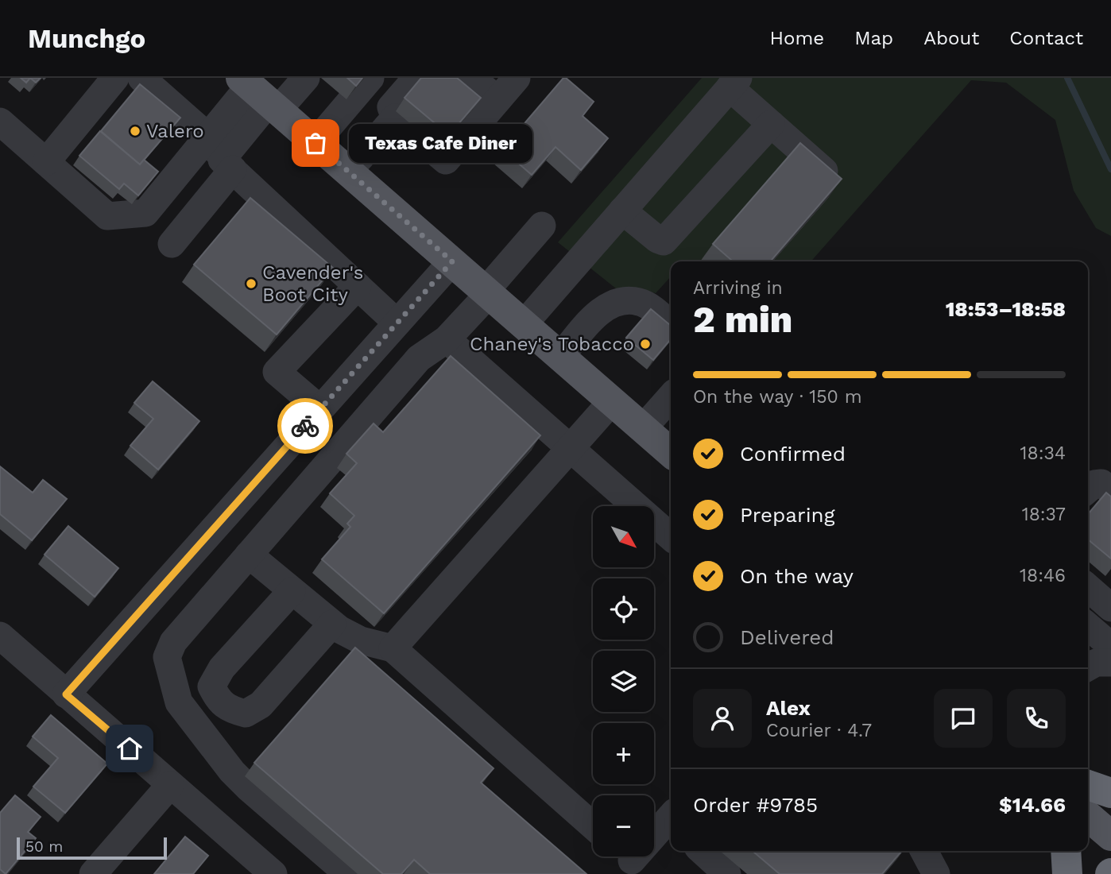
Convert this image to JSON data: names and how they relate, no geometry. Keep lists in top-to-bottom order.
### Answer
{
  "places": [
    "Valero",
    "Texas Cafe Diner",
    "Cavender's Boot City",
    "Chaney's Tobacco"
  ],
  "scale_bar": "50 m",
  "north": "bottom right",
  "page": {
    "header": "Munchgo",
    "nav": [
      "Home",
      "Map",
      "About",
      "Contact"
    ],
    "bubble": "Texas Cafe Diner",
    "heading": ["2 min", "Arriving in", "18:53–18:58"],
    "panel": [
      "Alex",
      "Courier · 4.7",
      "Order #9785",
      "$14.66"
    ],
    "bar": "On the way · 150 m",
    "list": [
      ["Confirmed", "18:34"],
      ["Preparing", "18:37"],
      ["On the way", "18:46"],
      "Delivered"
    ],
    "map_buttons": ["+", "−"],
    "scale": "50 m"
  }
}
